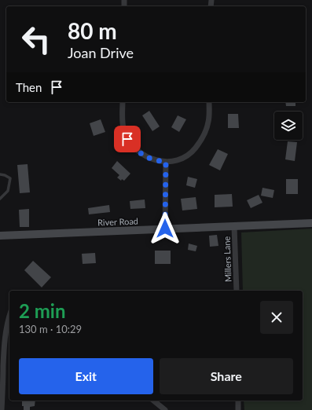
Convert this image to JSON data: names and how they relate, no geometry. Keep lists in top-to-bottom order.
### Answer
{
  "streets": {
    "street": ["River Road", "Millers Lane"]
  },
  "crossings": [
    ["River Road", "Millers Lane"]
  ],
  "page": {
    "turn": ["80 m", "Joan Drive"],
    "then": "Then",
    "heading": ["2 min", "130 m · 10:29"],
    "buttons": ["Exit", "Share"]
  }
}
